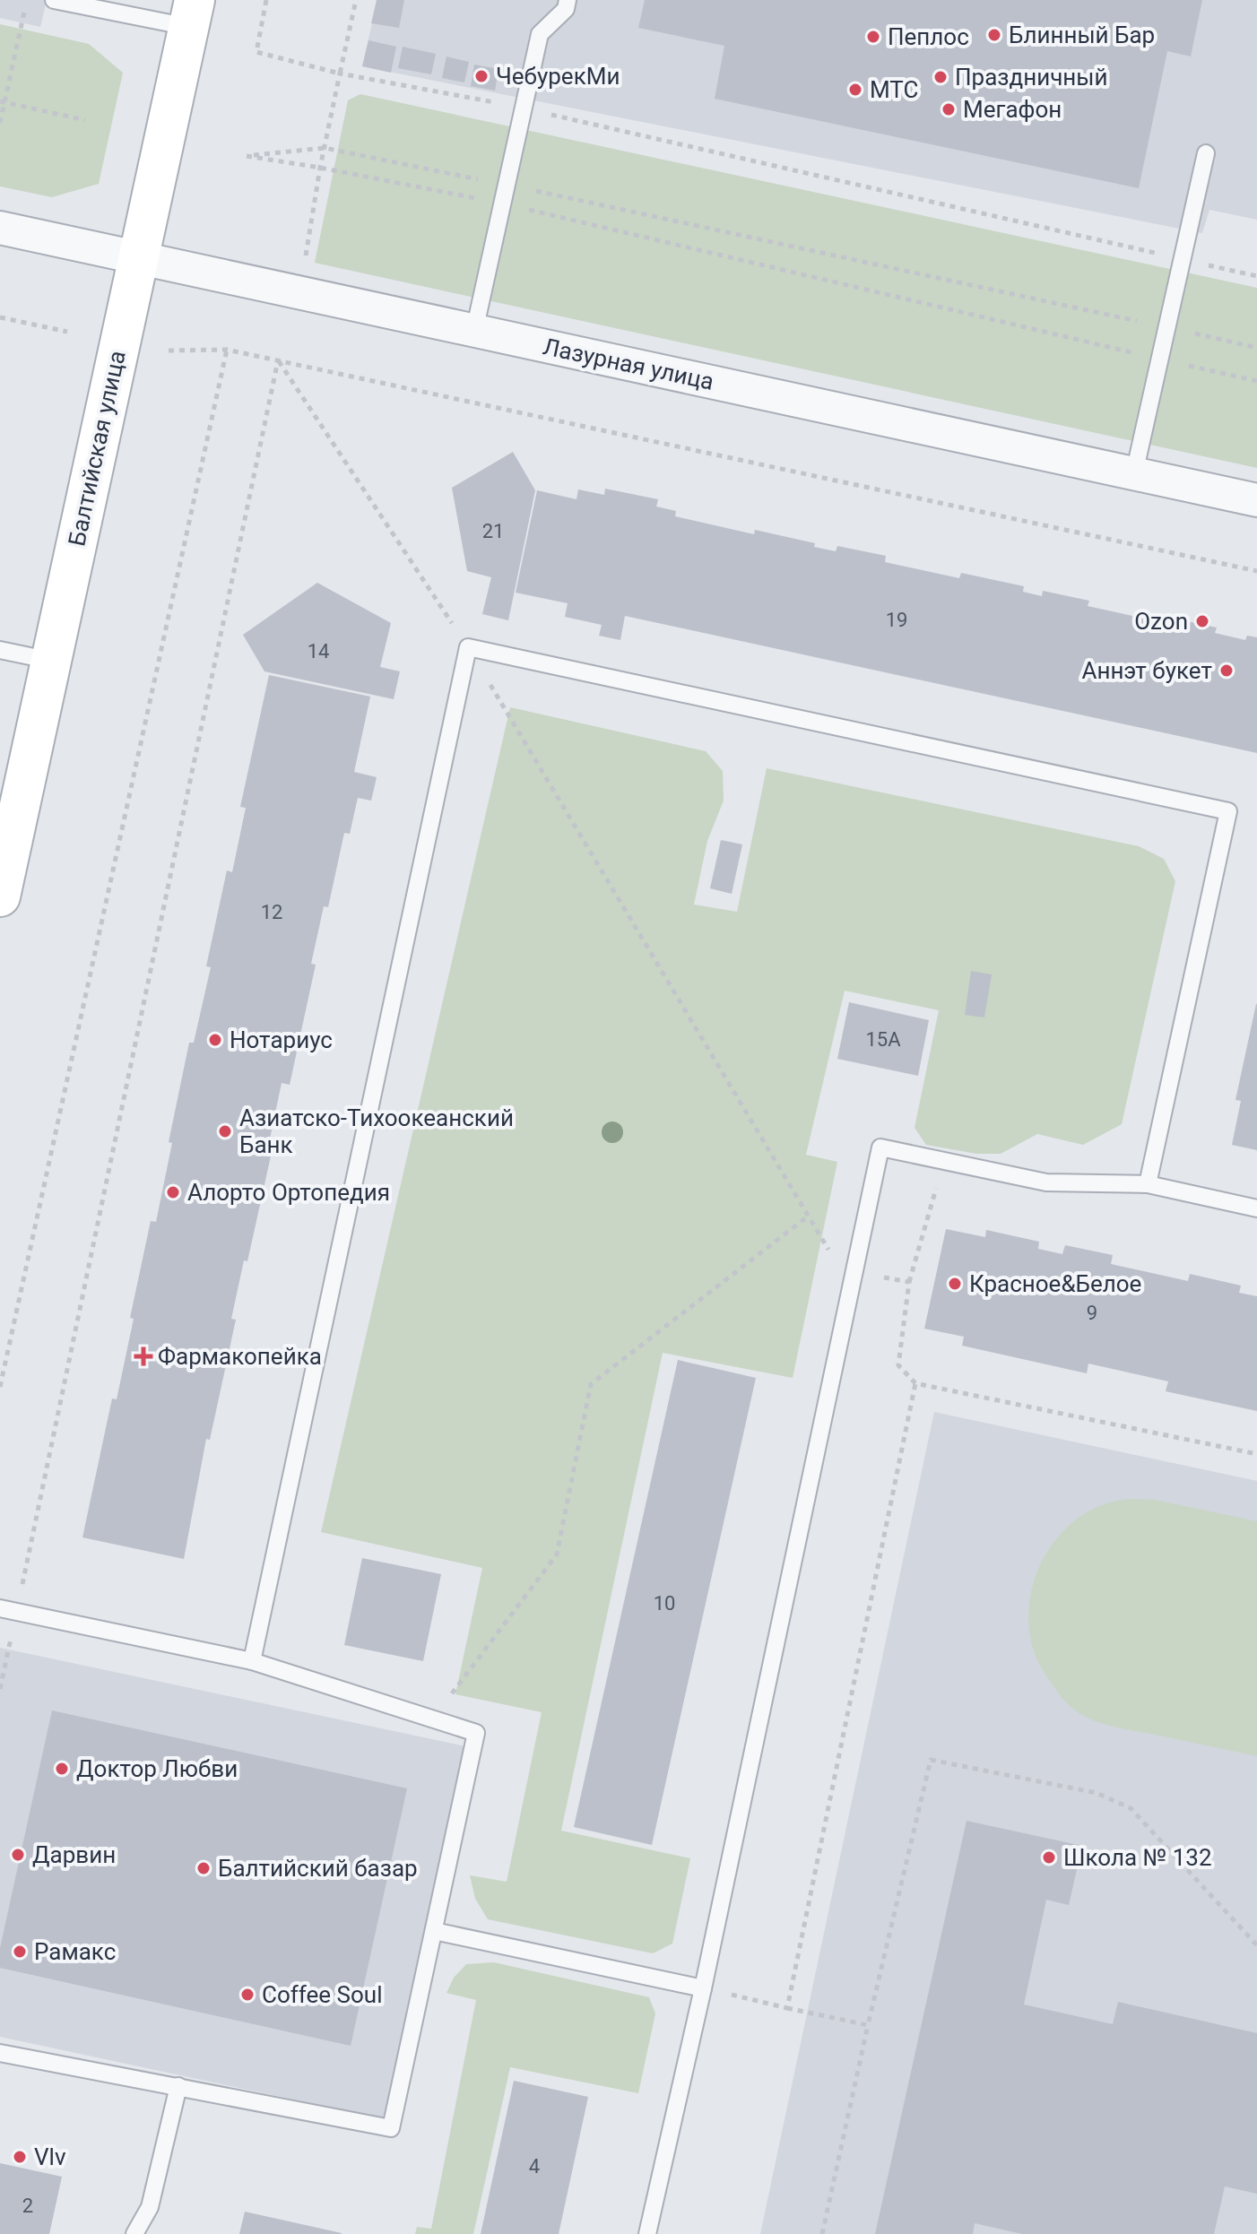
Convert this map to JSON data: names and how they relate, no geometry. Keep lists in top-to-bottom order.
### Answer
{
  "streets": {
    "main road": ["Балтийская улица"],
    "street": ["Лазурная улица"]
  },
  "crossings": [
    ["Лазурная улица", "Балтийская улица"]
  ],
  "places": {
    "other": [
      "Блинный Бар",
      "Пеплос",
      "ЧебурекМи",
      "Праздничный",
      "МТС",
      "Мегафон",
      "Ozon",
      "Аннэт букет",
      "Нотариус",
      "Азиатско-Тихоокеанский Банк",
      "Алорто Ортопедия",
      "Красное&Белое",
      "Доктор Любви",
      "Дарвин",
      "Школа № 132",
      "Балтийский базар",
      "Рамакс",
      "Coffee Soul",
      "Vlv"
    ],
    "health": ["Фармакопейка"]
  },
  "house_numbers": [
    "21",
    "19",
    "14",
    "12",
    "15А",
    "9",
    "10",
    "4",
    "2"
  ]
}
